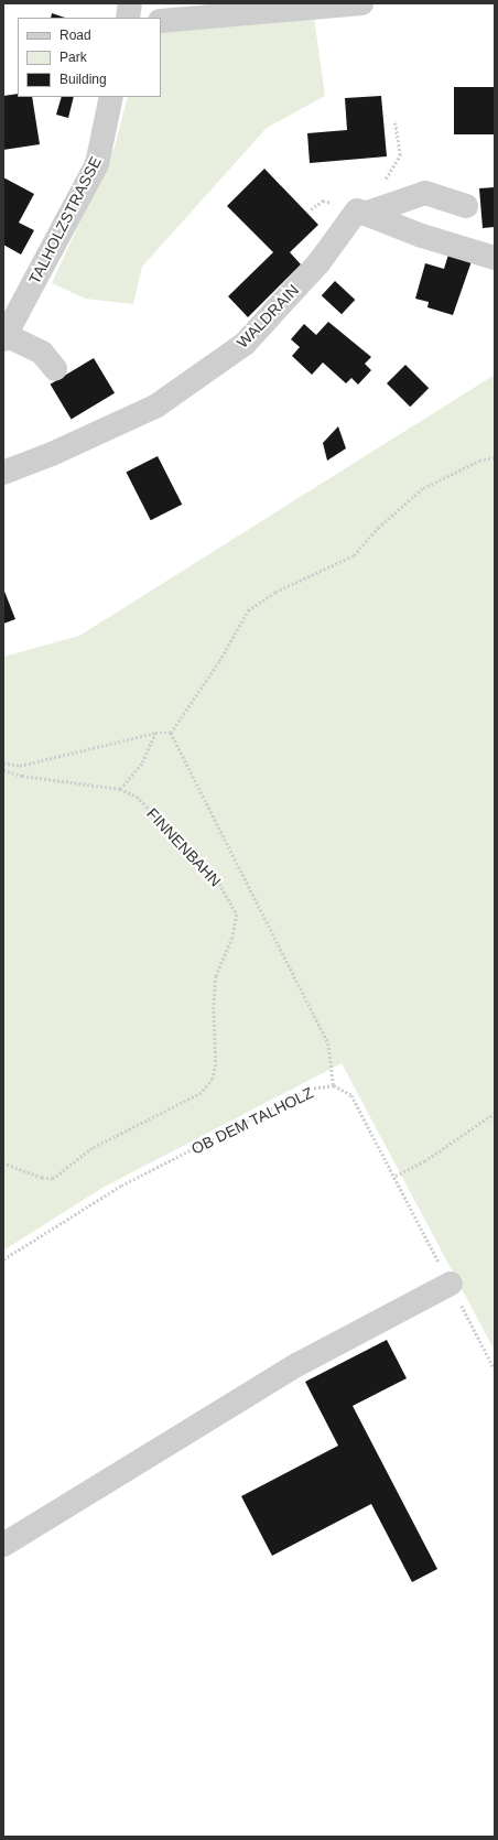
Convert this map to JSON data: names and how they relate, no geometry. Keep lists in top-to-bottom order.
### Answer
{
  "streets": {
    "street": ["TALHOLZSTRASSE", "WALDRAIN"],
    "path": ["FINNENBAHN", "OB DEM TALHOLZ"]
  },
  "legend": ["Road", "Park", "Building"]
}
